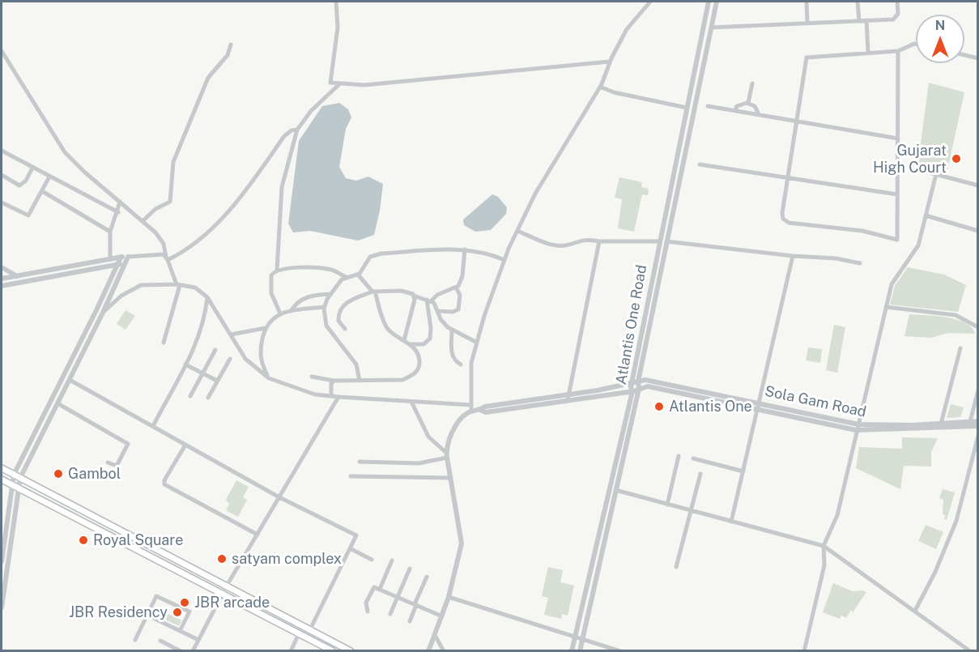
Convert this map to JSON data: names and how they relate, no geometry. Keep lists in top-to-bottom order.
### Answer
{
  "streets": {
    "street": ["Atlantis One Road", "Sola Gam Road"]
  },
  "crossings": [
    ["Atlantis One Road", "Sola Gam Road"]
  ],
  "places": [
    "Gujarat High Court",
    "Atlantis One",
    "Gambol",
    "Royal Square",
    "satyam complex",
    "JBR arcade",
    "JBR Residency"
  ],
  "north": "top"
}
